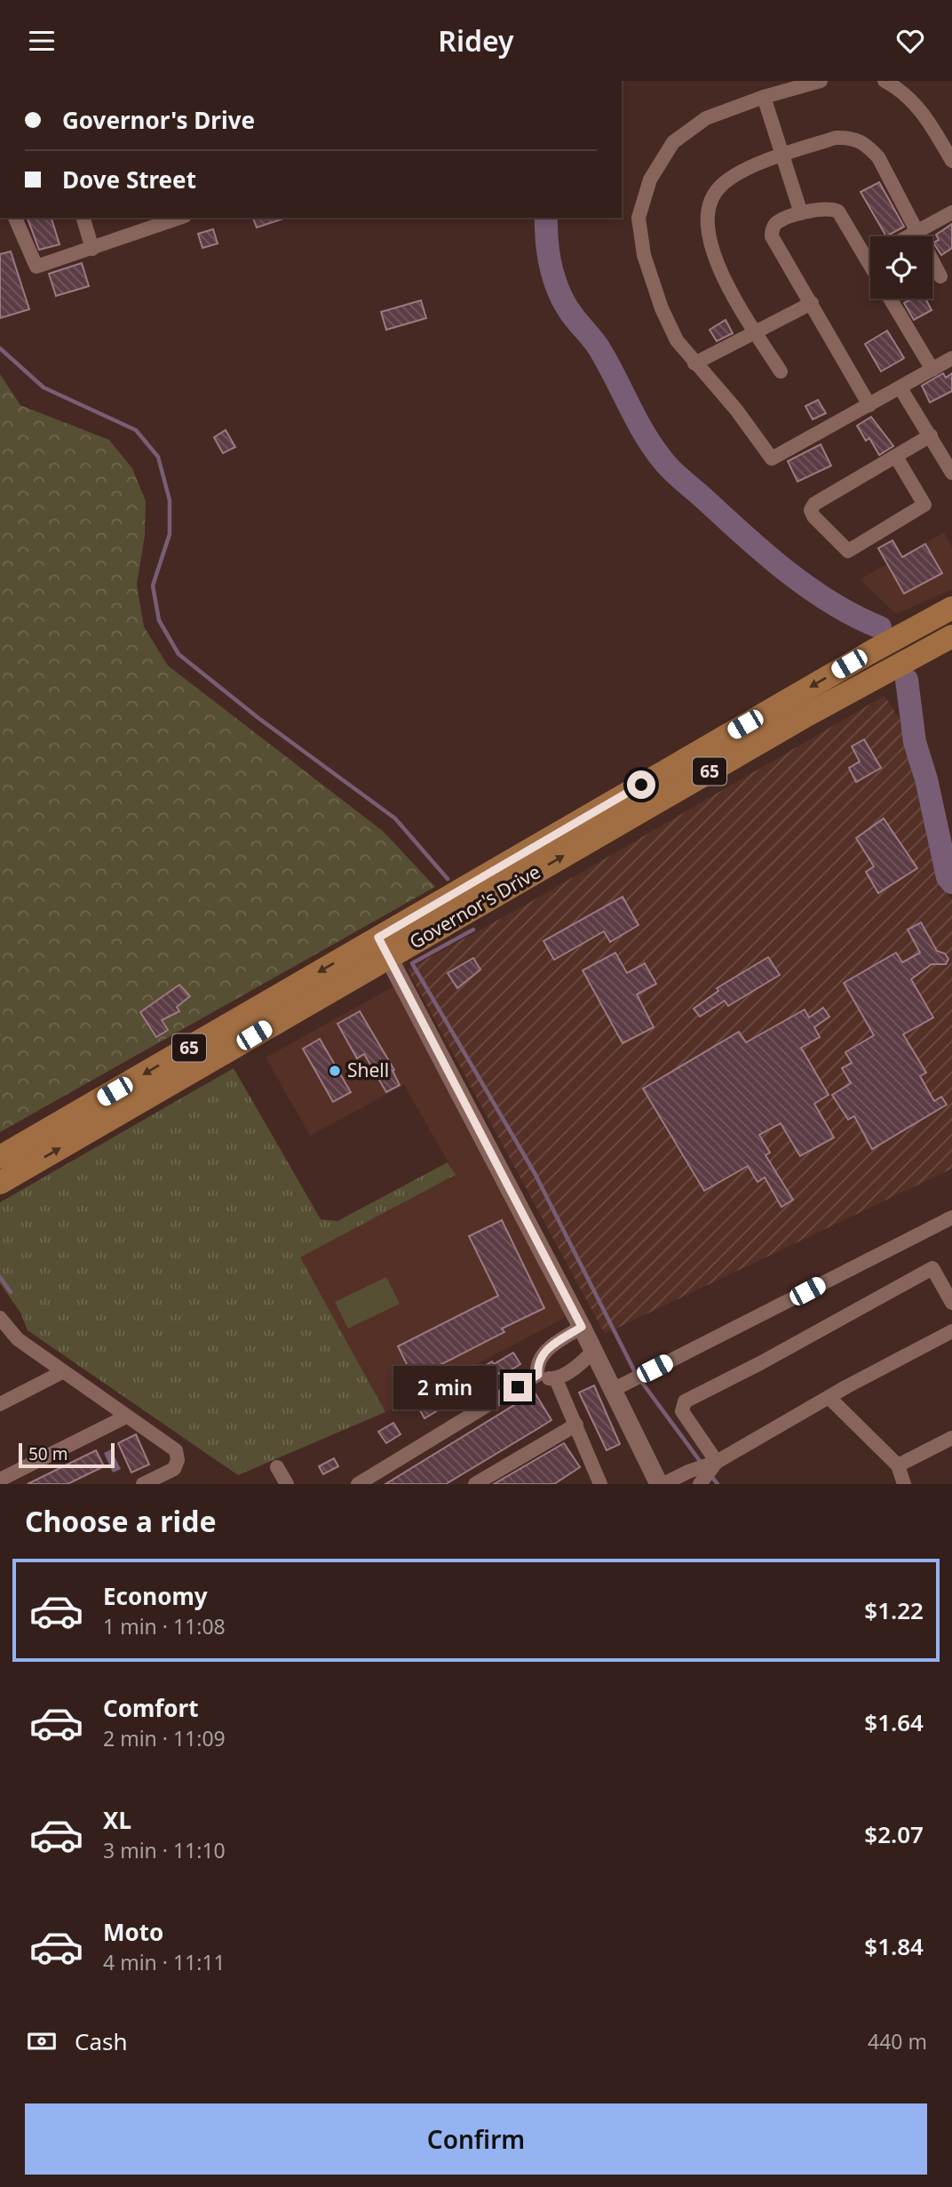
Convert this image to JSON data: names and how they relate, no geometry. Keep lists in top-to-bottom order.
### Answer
{
  "streets": {
    "main road": ["65", "Governor's Drive"]
  },
  "places": ["Shell"],
  "scale_bar": "50 m",
  "page": {
    "header": "Ridey",
    "banner": ["Governor's Drive", "Dove Street"],
    "bubble": "2 min",
    "scale": "50 m",
    "heading": "Choose a ride",
    "list": [
      {
        "name": "Economy",
        "note": "1 min · 11:08",
        "value": "$1.22"
      },
      {
        "name": "Comfort",
        "note": "2 min · 11:09",
        "value": "$1.64"
      },
      {
        "name": "XL",
        "note": "3 min · 11:10",
        "value": "$2.07"
      },
      {
        "name": "Moto",
        "note": "4 min · 11:11",
        "value": "$1.84"
      }
    ],
    "pay": ["Cash", "440 m"],
    "buttons": "Confirm"
  }
}
